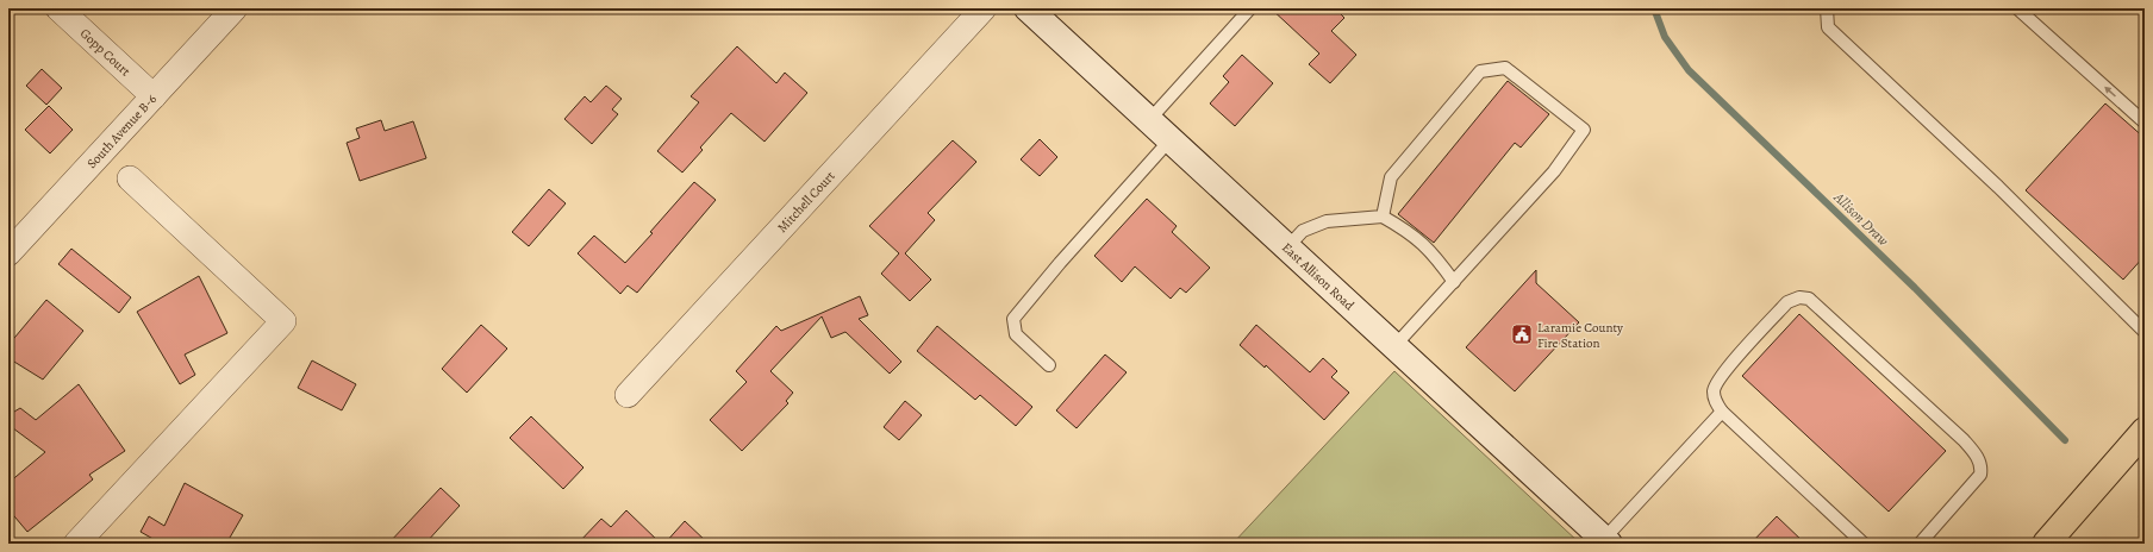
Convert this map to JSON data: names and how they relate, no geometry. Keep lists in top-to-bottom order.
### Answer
{
  "streets": {
    "street": [
      "Gopp Court",
      "South Avenue B-6",
      "Mitchell Court",
      "East Allison Road"
    ]
  },
  "crossings": [
    ["Gopp Court", "South Avenue B-6"]
  ],
  "water": ["Allison Draw"],
  "places": {
    "public building": ["Laramie County Fire Station"]
  }
}
